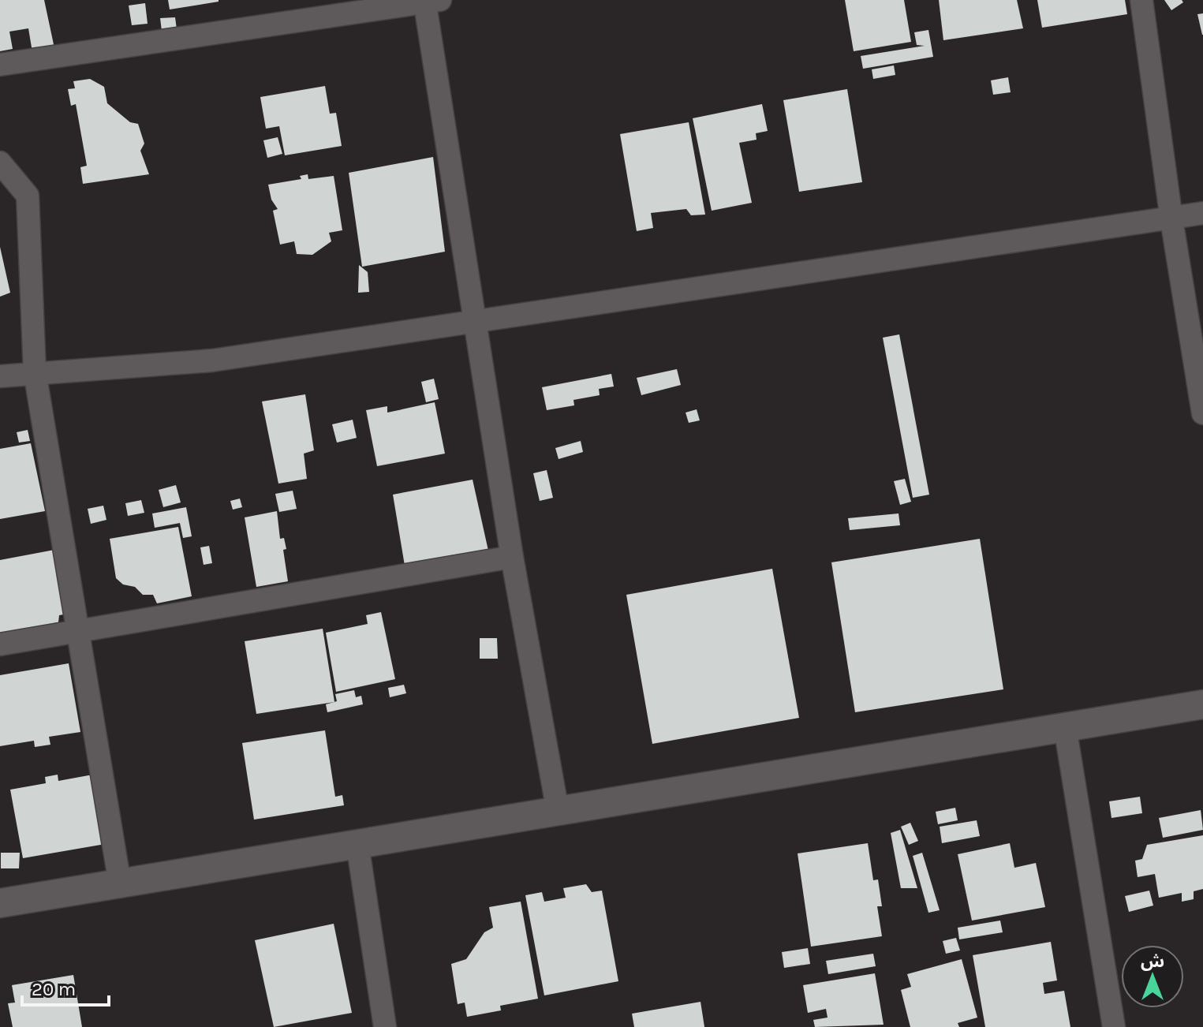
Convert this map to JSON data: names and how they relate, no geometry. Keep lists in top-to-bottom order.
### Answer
{
  "scale_bar": "20 m",
  "north": "top"
}
